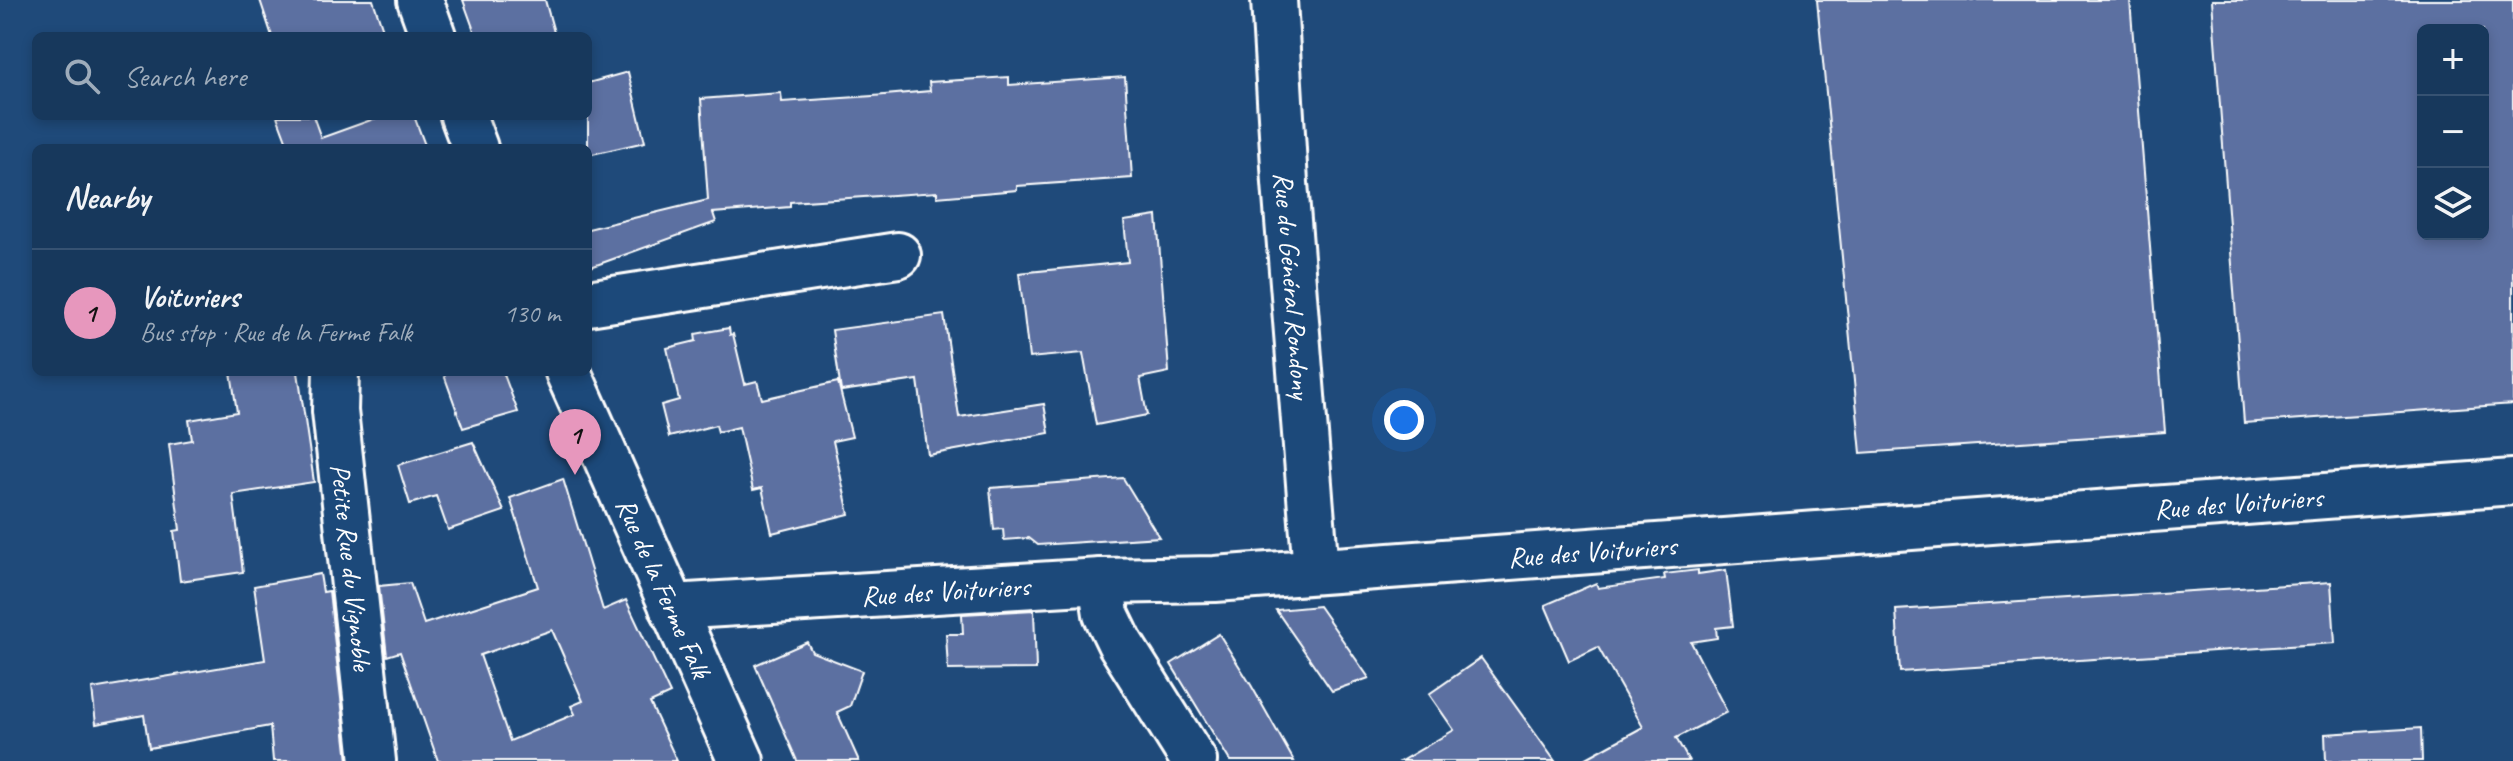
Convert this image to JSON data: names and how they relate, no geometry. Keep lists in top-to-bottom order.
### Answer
{
  "streets": {
    "street": [
      "Rue du Général Rondony",
      "Rue des Voituriers",
      "Petite Rue du Vignoble",
      "Rue de la Ferme Falk"
    ]
  },
  "crossings": [
    ["Rue du Général Rondony", "Rue des Voituriers"],
    ["Rue des Voituriers", "Rue de la Ferme Falk"]
  ],
  "page": {
    "map_buttons": ["+", "−"],
    "search": "Search here",
    "heading": "Nearby",
    "list": [
      {
        "mark": "1",
        "name": "Voituriers",
        "note": "Bus stop · Rue de la Ferme Falk",
        "value": "130 m"
      }
    ],
    "pins": "1"
  }
}
